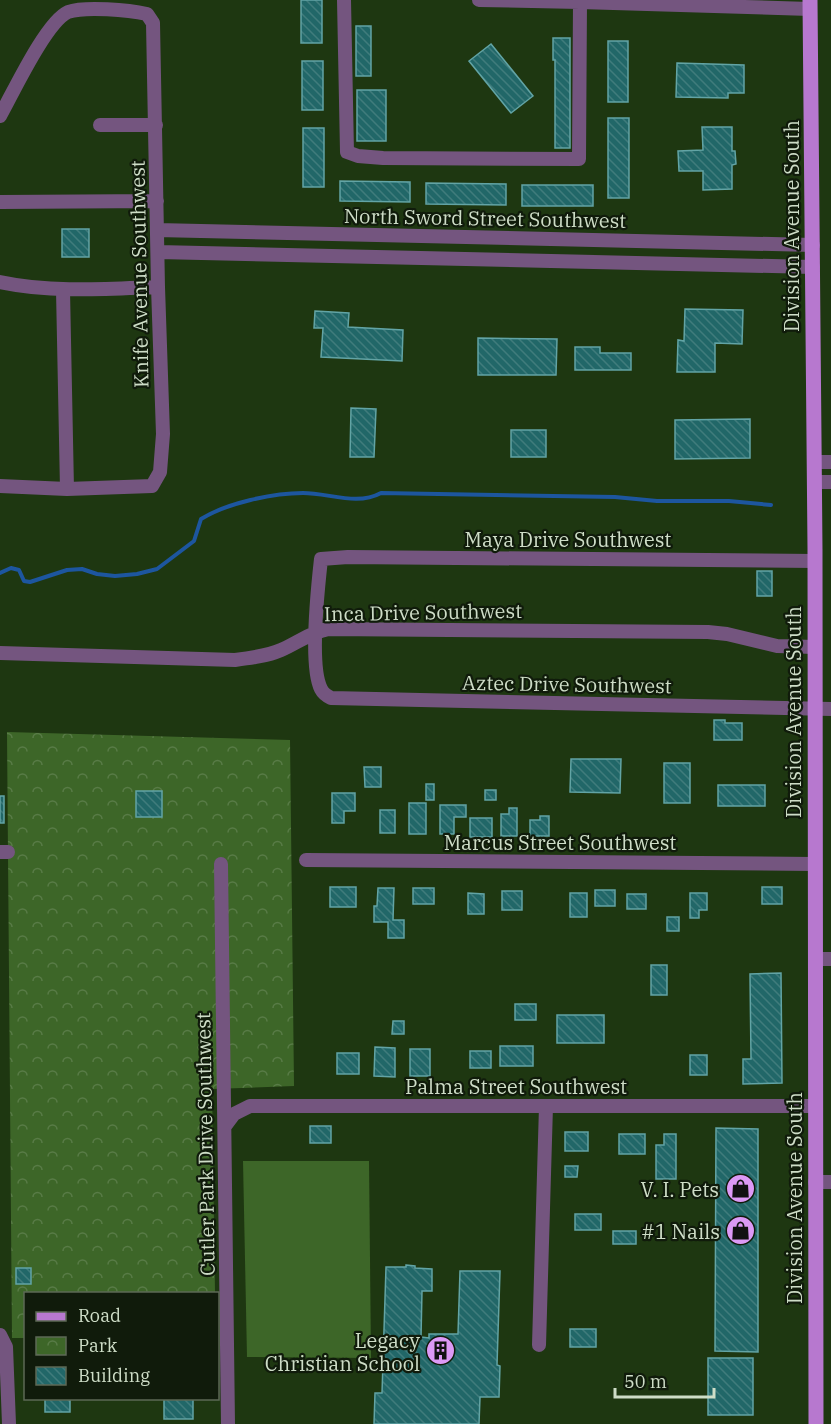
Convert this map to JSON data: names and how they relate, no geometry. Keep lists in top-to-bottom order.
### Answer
{
  "streets": {
    "main road": ["Division Avenue South"],
    "street": [
      "North Sword Street Southwest",
      "Knife Avenue Southwest",
      "Maya Drive Southwest",
      "Inca Drive Southwest",
      "Aztec Drive Southwest",
      "Marcus Street Southwest",
      "Palma Street Southwest",
      "Cutler Park Drive Southwest"
    ]
  },
  "crossings": [
    ["North Sword Street Southwest", "Division Avenue South"],
    ["North Sword Street Southwest", "Knife Avenue Southwest"],
    ["Division Avenue South", "Maya Drive Southwest"],
    ["Division Avenue South", "Inca Drive Southwest"],
    ["Division Avenue South", "Aztec Drive Southwest"],
    ["Division Avenue South", "Marcus Street Southwest"],
    ["Division Avenue South", "Palma Street Southwest"],
    ["Maya Drive Southwest", "Inca Drive Southwest"],
    ["Maya Drive Southwest", "Aztec Drive Southwest"],
    ["Inca Drive Southwest", "Aztec Drive Southwest"],
    ["Palma Street Southwest", "Cutler Park Drive Southwest"]
  ],
  "places": {
    "shop": ["V. I. Pets", "#1 Nails"],
    "building": ["Legacy Christian School"]
  },
  "legend": ["Road", "Park", "Building"],
  "scale_bar": "50 m"
}
